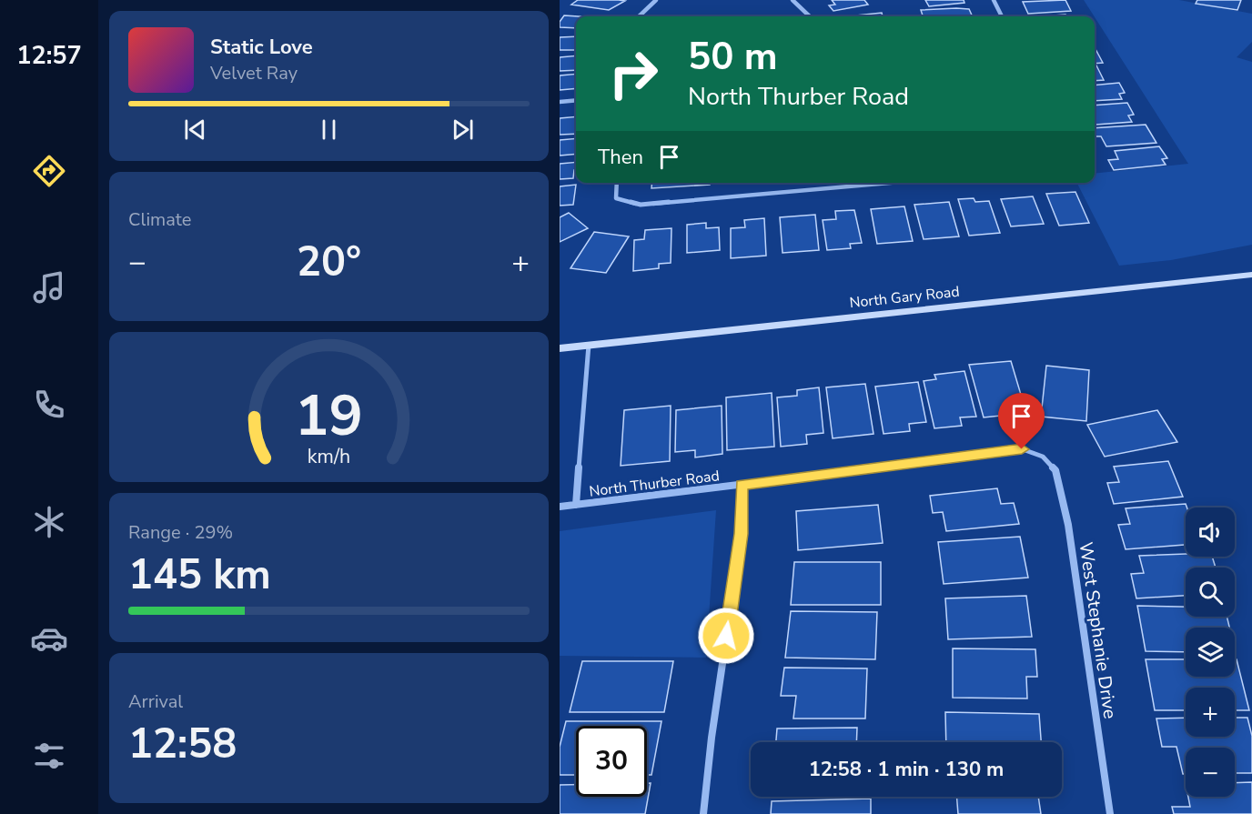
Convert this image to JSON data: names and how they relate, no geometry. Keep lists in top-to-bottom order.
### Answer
{
  "streets": {
    "main road": ["North Gary Road"],
    "street": ["North Thurber Road", "West Stephanie Drive"]
  },
  "crossings": [
    ["North Thurber Road", "West Stephanie Drive"]
  ],
  "page": {
    "tabs": "12:57",
    "turn": ["50 m", "North Thurber Road"],
    "song": ["Static Love", "Velvet Ray"],
    "then": "Then",
    "tile": [
      "Climate",
      ["Range · 29%", "145 km"],
      ["Arrival", "12:58"]
    ],
    "heat": ["−", "20°", "+"],
    "map_buttons": ["+", "−"],
    "limit": "30",
    "trip": "12:58 · 1 min · 130 m",
    "gauge": ["19", "km/h"]
  }
}
